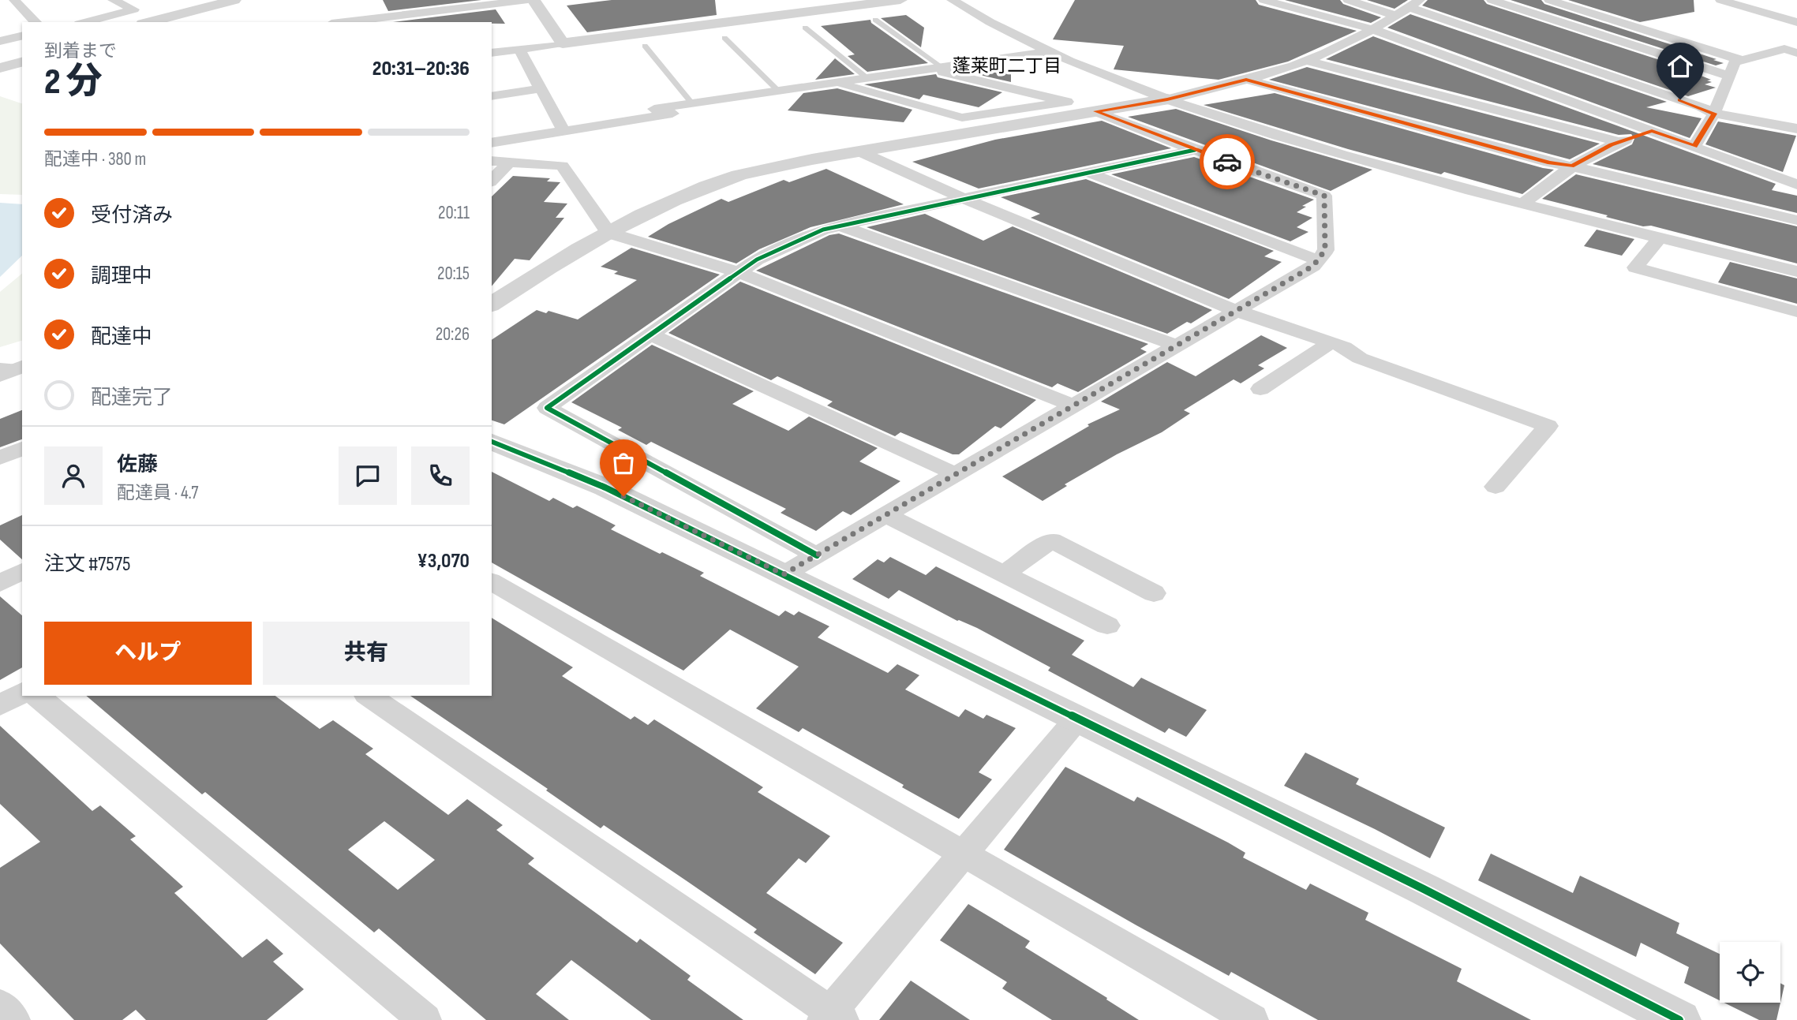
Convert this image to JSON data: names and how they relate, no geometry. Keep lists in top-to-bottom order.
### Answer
{
  "districts": ["蓬莱町二丁目"],
  "page": {
    "heading": ["2 分", "到着まで", "20:31–20:36"],
    "panel": [
      "佐藤",
      "配達員 · 4.7",
      "注文 #7575",
      "¥3,070"
    ],
    "bar": "配達中 · 380 m",
    "list": [
      ["受付済み", "20:11"],
      ["調理中", "20:15"],
      ["配達中", "20:26"],
      "配達完了"
    ],
    "buttons": ["ヘルプ", "共有"]
  }
}
